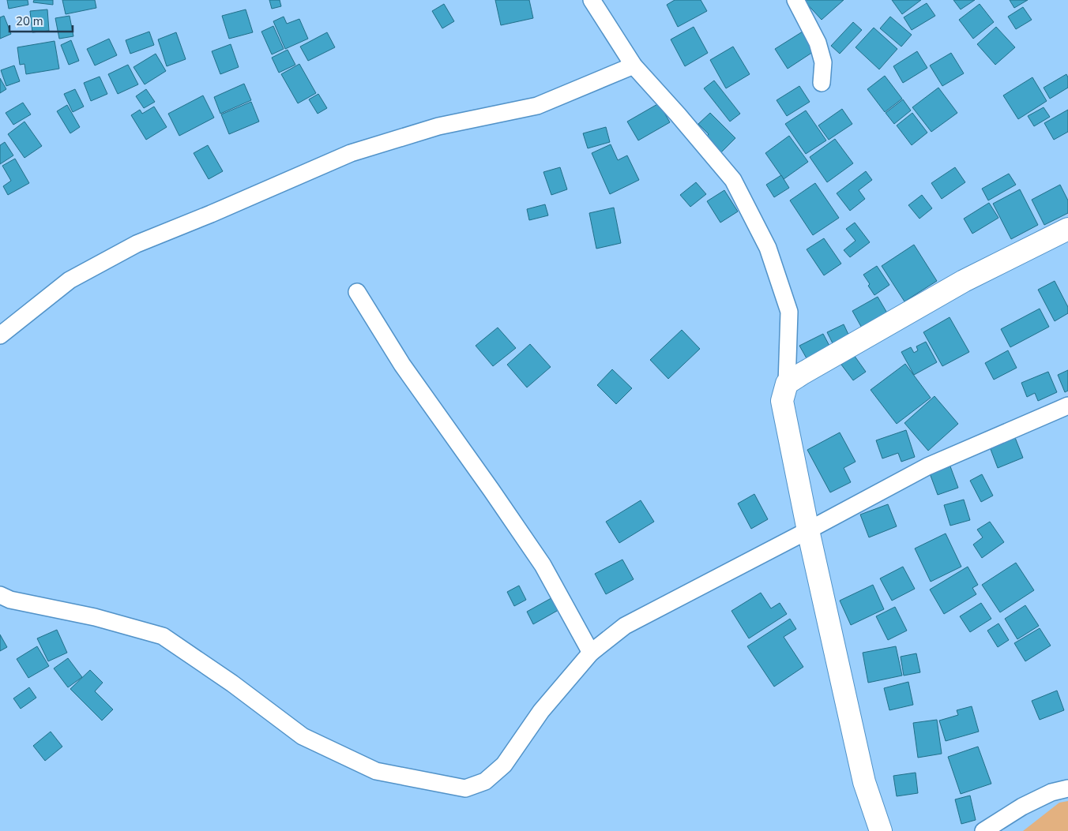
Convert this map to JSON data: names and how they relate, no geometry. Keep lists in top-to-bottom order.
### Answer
{
  "scale_bar": "20 m"
}
